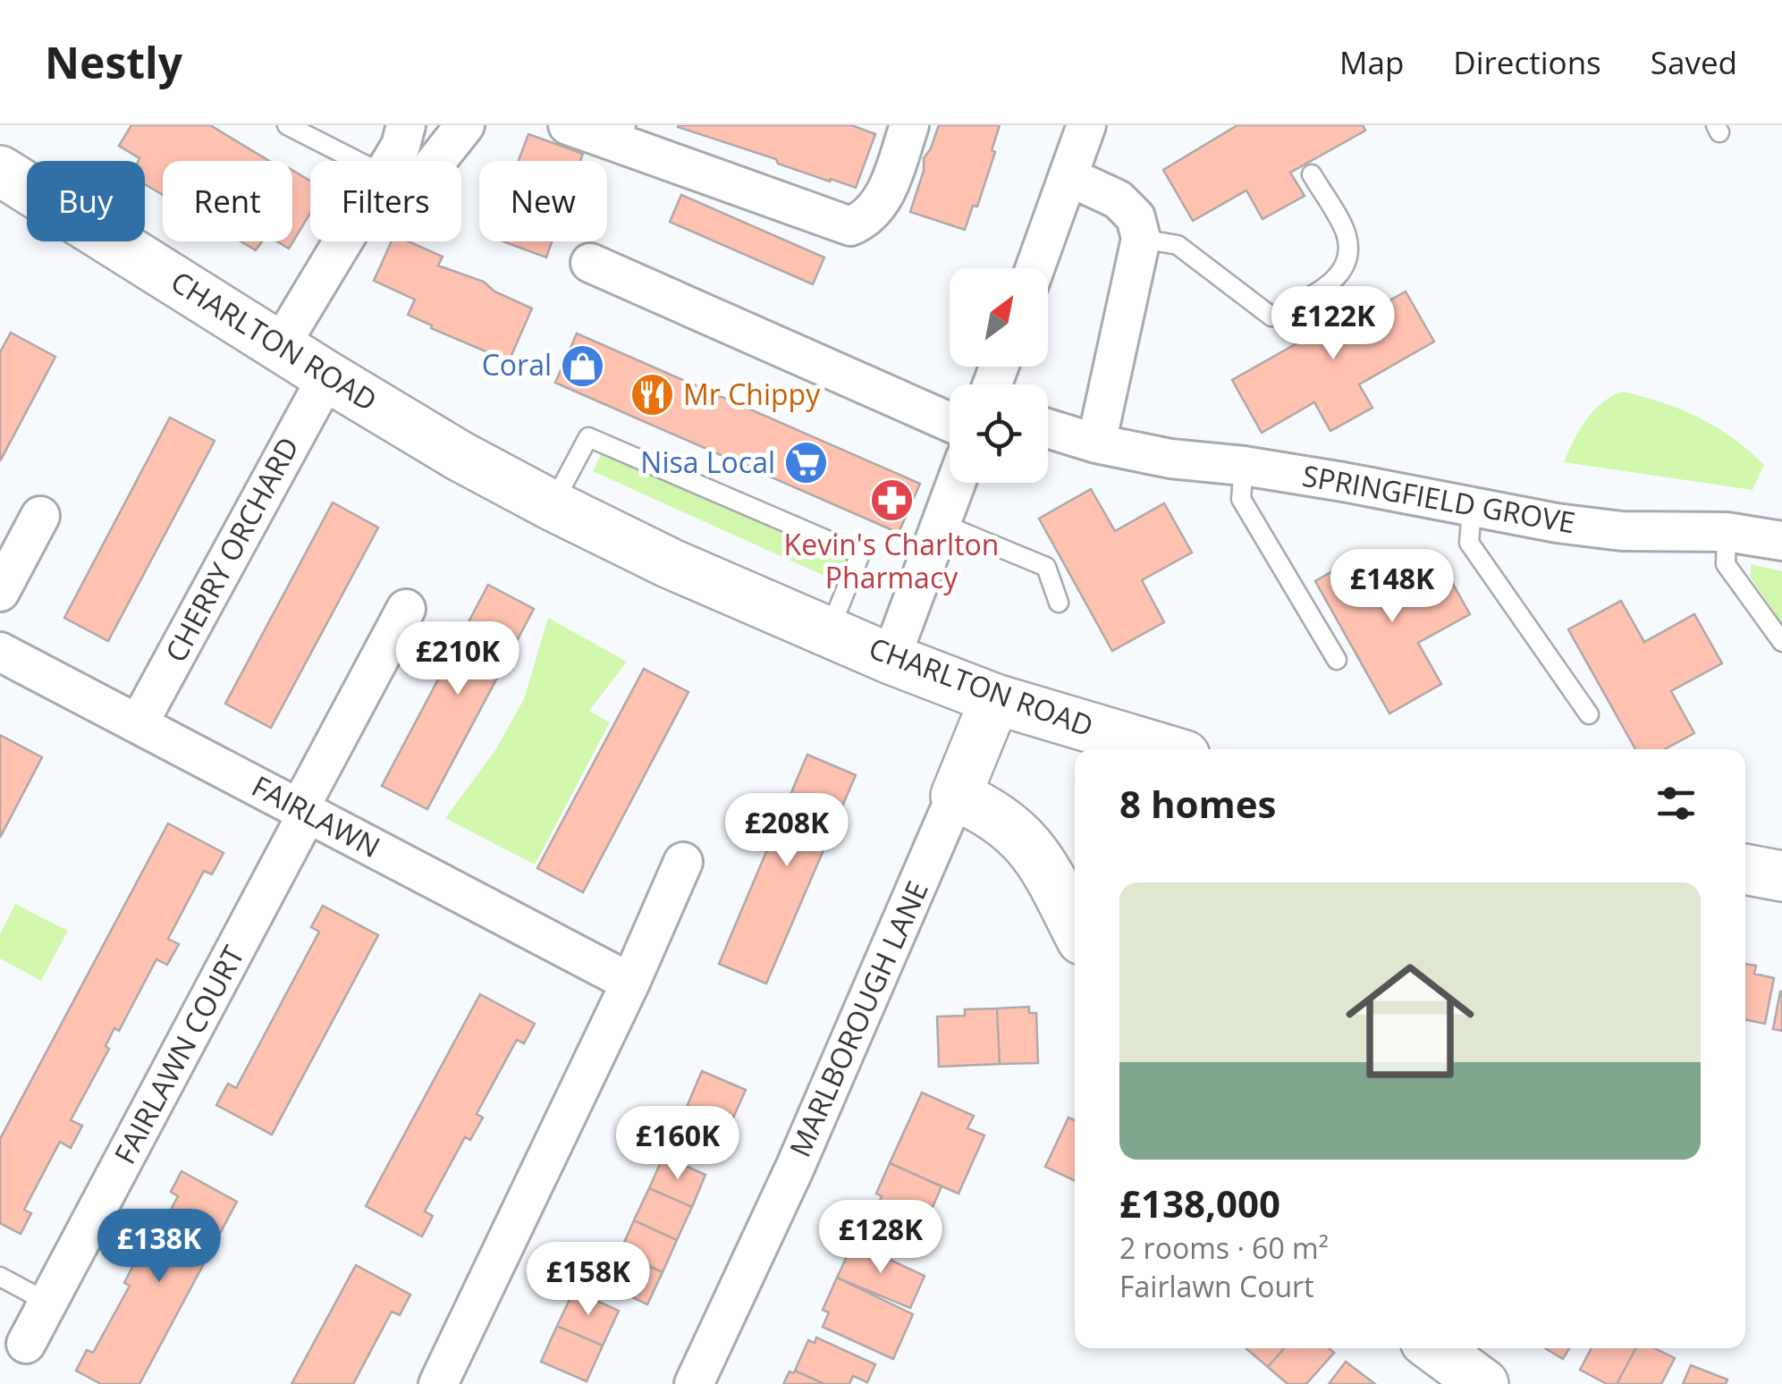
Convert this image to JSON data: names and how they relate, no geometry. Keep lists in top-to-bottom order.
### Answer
{
  "streets": {
    "main road": ["CHARLTON ROAD", "MARLBOROUGH LANE"],
    "street": [
      "SPRINGFIELD GROVE",
      "CHERRY ORCHARD",
      "FAIRLAWN",
      "FAIRLAWN COURT"
    ]
  },
  "crossings": [
    ["CHARLTON ROAD", "CHERRY ORCHARD"],
    ["CHARLTON ROAD", "MARLBOROUGH LANE"],
    ["CHERRY ORCHARD", "FAIRLAWN"],
    ["FAIRLAWN", "FAIRLAWN COURT"]
  ],
  "places": {
    "shop": ["Coral"],
    "restaurant": ["Mr Chippy"],
    "supermarket": ["Nisa Local"],
    "pharmacy": ["Kevin's Charlton Pharmacy"]
  },
  "north": "top right",
  "page": {
    "header": "Nestly",
    "nav": ["Map", "Directions", "Saved"],
    "chip": [
      "Buy",
      "Rent",
      "Filters",
      "New"
    ],
    "price": [
      "£122K",
      "£148K",
      "£210K",
      "£208K",
      "£160K",
      "£128K",
      "£138K",
      "£158K"
    ],
    "heading": "8 homes",
    "list": [
      {
        "name": "£138,000",
        "note": "2 rooms · 60 m² · Fairlawn Court"
      }
    ]
  }
}
